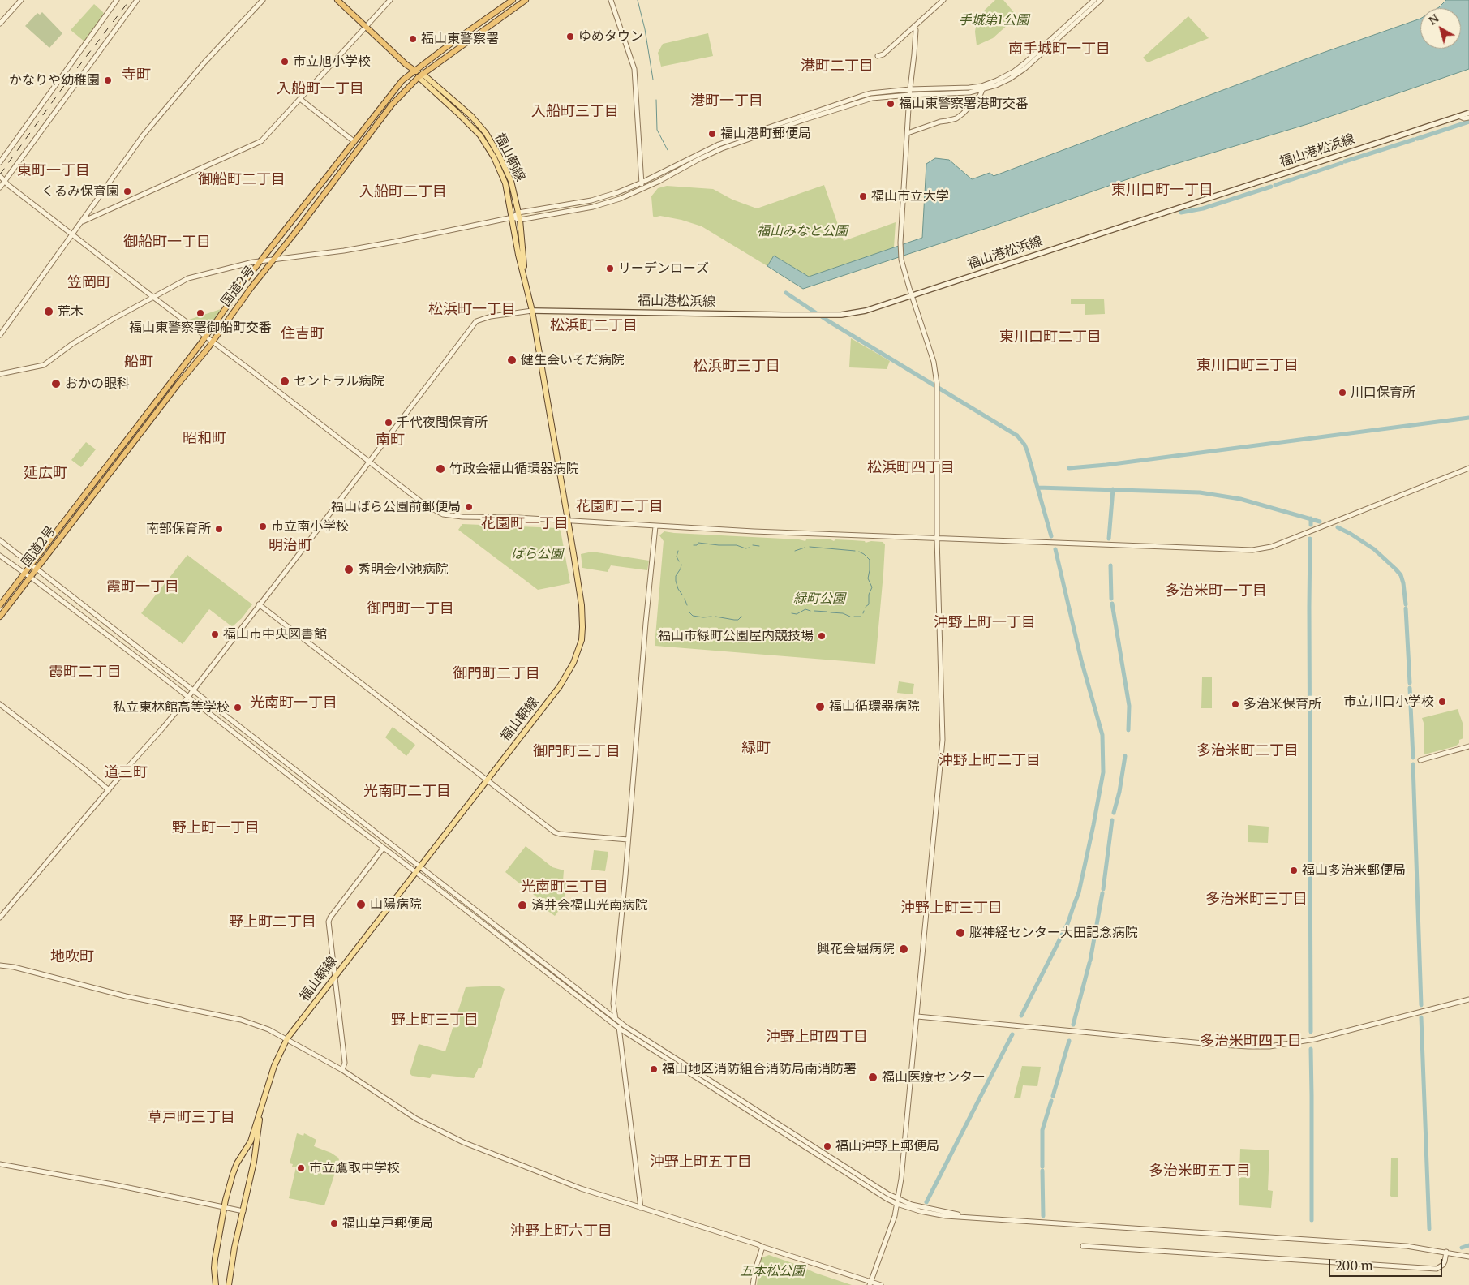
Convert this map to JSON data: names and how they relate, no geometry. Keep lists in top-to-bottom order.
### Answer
{
  "streets": {
    "highway": ["国道2号"],
    "main road": ["福山港松浜線", "福山鞆線"]
  },
  "crossings": [
    ["福山港松浜線", "福山鞆線"],
    ["福山鞆線", "国道2号"]
  ],
  "districts": [
    "南手城町一丁目",
    "港町二丁目",
    "寺町",
    "入船町一丁目",
    "港町一丁目",
    "入船町三丁目",
    "東町一丁目",
    "御船町二丁目",
    "東川口町一丁目",
    "入船町二丁目",
    "御船町一丁目",
    "笠岡町",
    "松浜町一丁目",
    "松浜町二丁目",
    "住吉町",
    "東川口町二丁目",
    "船町",
    "東川口町三丁目",
    "松浜町三丁目",
    "昭和町",
    "南町",
    "松浜町四丁目",
    "延広町",
    "花園町二丁目",
    "花園町一丁目",
    "明治町",
    "霞町一丁目",
    "多治米町一丁目",
    "御門町一丁目",
    "沖野上町一丁目",
    "霞町二丁目",
    "御門町二丁目",
    "光南町一丁目",
    "緑町",
    "多治米町二丁目",
    "御門町三丁目",
    "沖野上町二丁目",
    "道三町",
    "光南町二丁目",
    "野上町一丁目",
    "光南町三丁目",
    "多治米町三丁目",
    "沖野上町三丁目",
    "野上町二丁目",
    "地吹町",
    "野上町三丁目",
    "沖野上町四丁目",
    "多治米町四丁目",
    "草戸町三丁目",
    "沖野上町五丁目",
    "多治米町五丁目",
    "沖野上町六丁目"
  ],
  "parks": [
    "手城第1公園",
    "福山みなと公園",
    "ばら公園",
    "緑町公園",
    "五本松公園"
  ],
  "places": [
    "ゆめタウン",
    "福山東警察署",
    "市立旭小学校",
    "かなりや幼稚園",
    "福山東警察署港町交番",
    "福山港町郵便局",
    "くるみ保育園",
    "福山市立大学",
    "リーデンローズ",
    "荒木",
    "福山東警察署御船町交番",
    "健生会いそだ病院",
    "セントラル病院",
    "おかの眼科",
    "川口保育所",
    "千代夜間保育所",
    "竹政会福山循環器病院",
    "福山ばら公園前郵便局",
    "市立南小学校",
    "南部保育所",
    "秀明会小池病院",
    "福山市中央図書館",
    "福山市緑町公園屋内競技場",
    "市立川口小学校",
    "多治米保育所",
    "福山循環器病院",
    "私立東林館高等学校",
    "福山多治米郵便局",
    "山陽病院",
    "済井会福山光南病院",
    "脳神経センター大田記念病院",
    "興花会堀病院",
    "福山地区消防組合消防局南消防署",
    "福山医療センター",
    "福山沖野上郵便局",
    "市立鷹取中学校",
    "福山草戸郵便局"
  ],
  "scale_bar": "200 m",
  "north": "top left"
}
